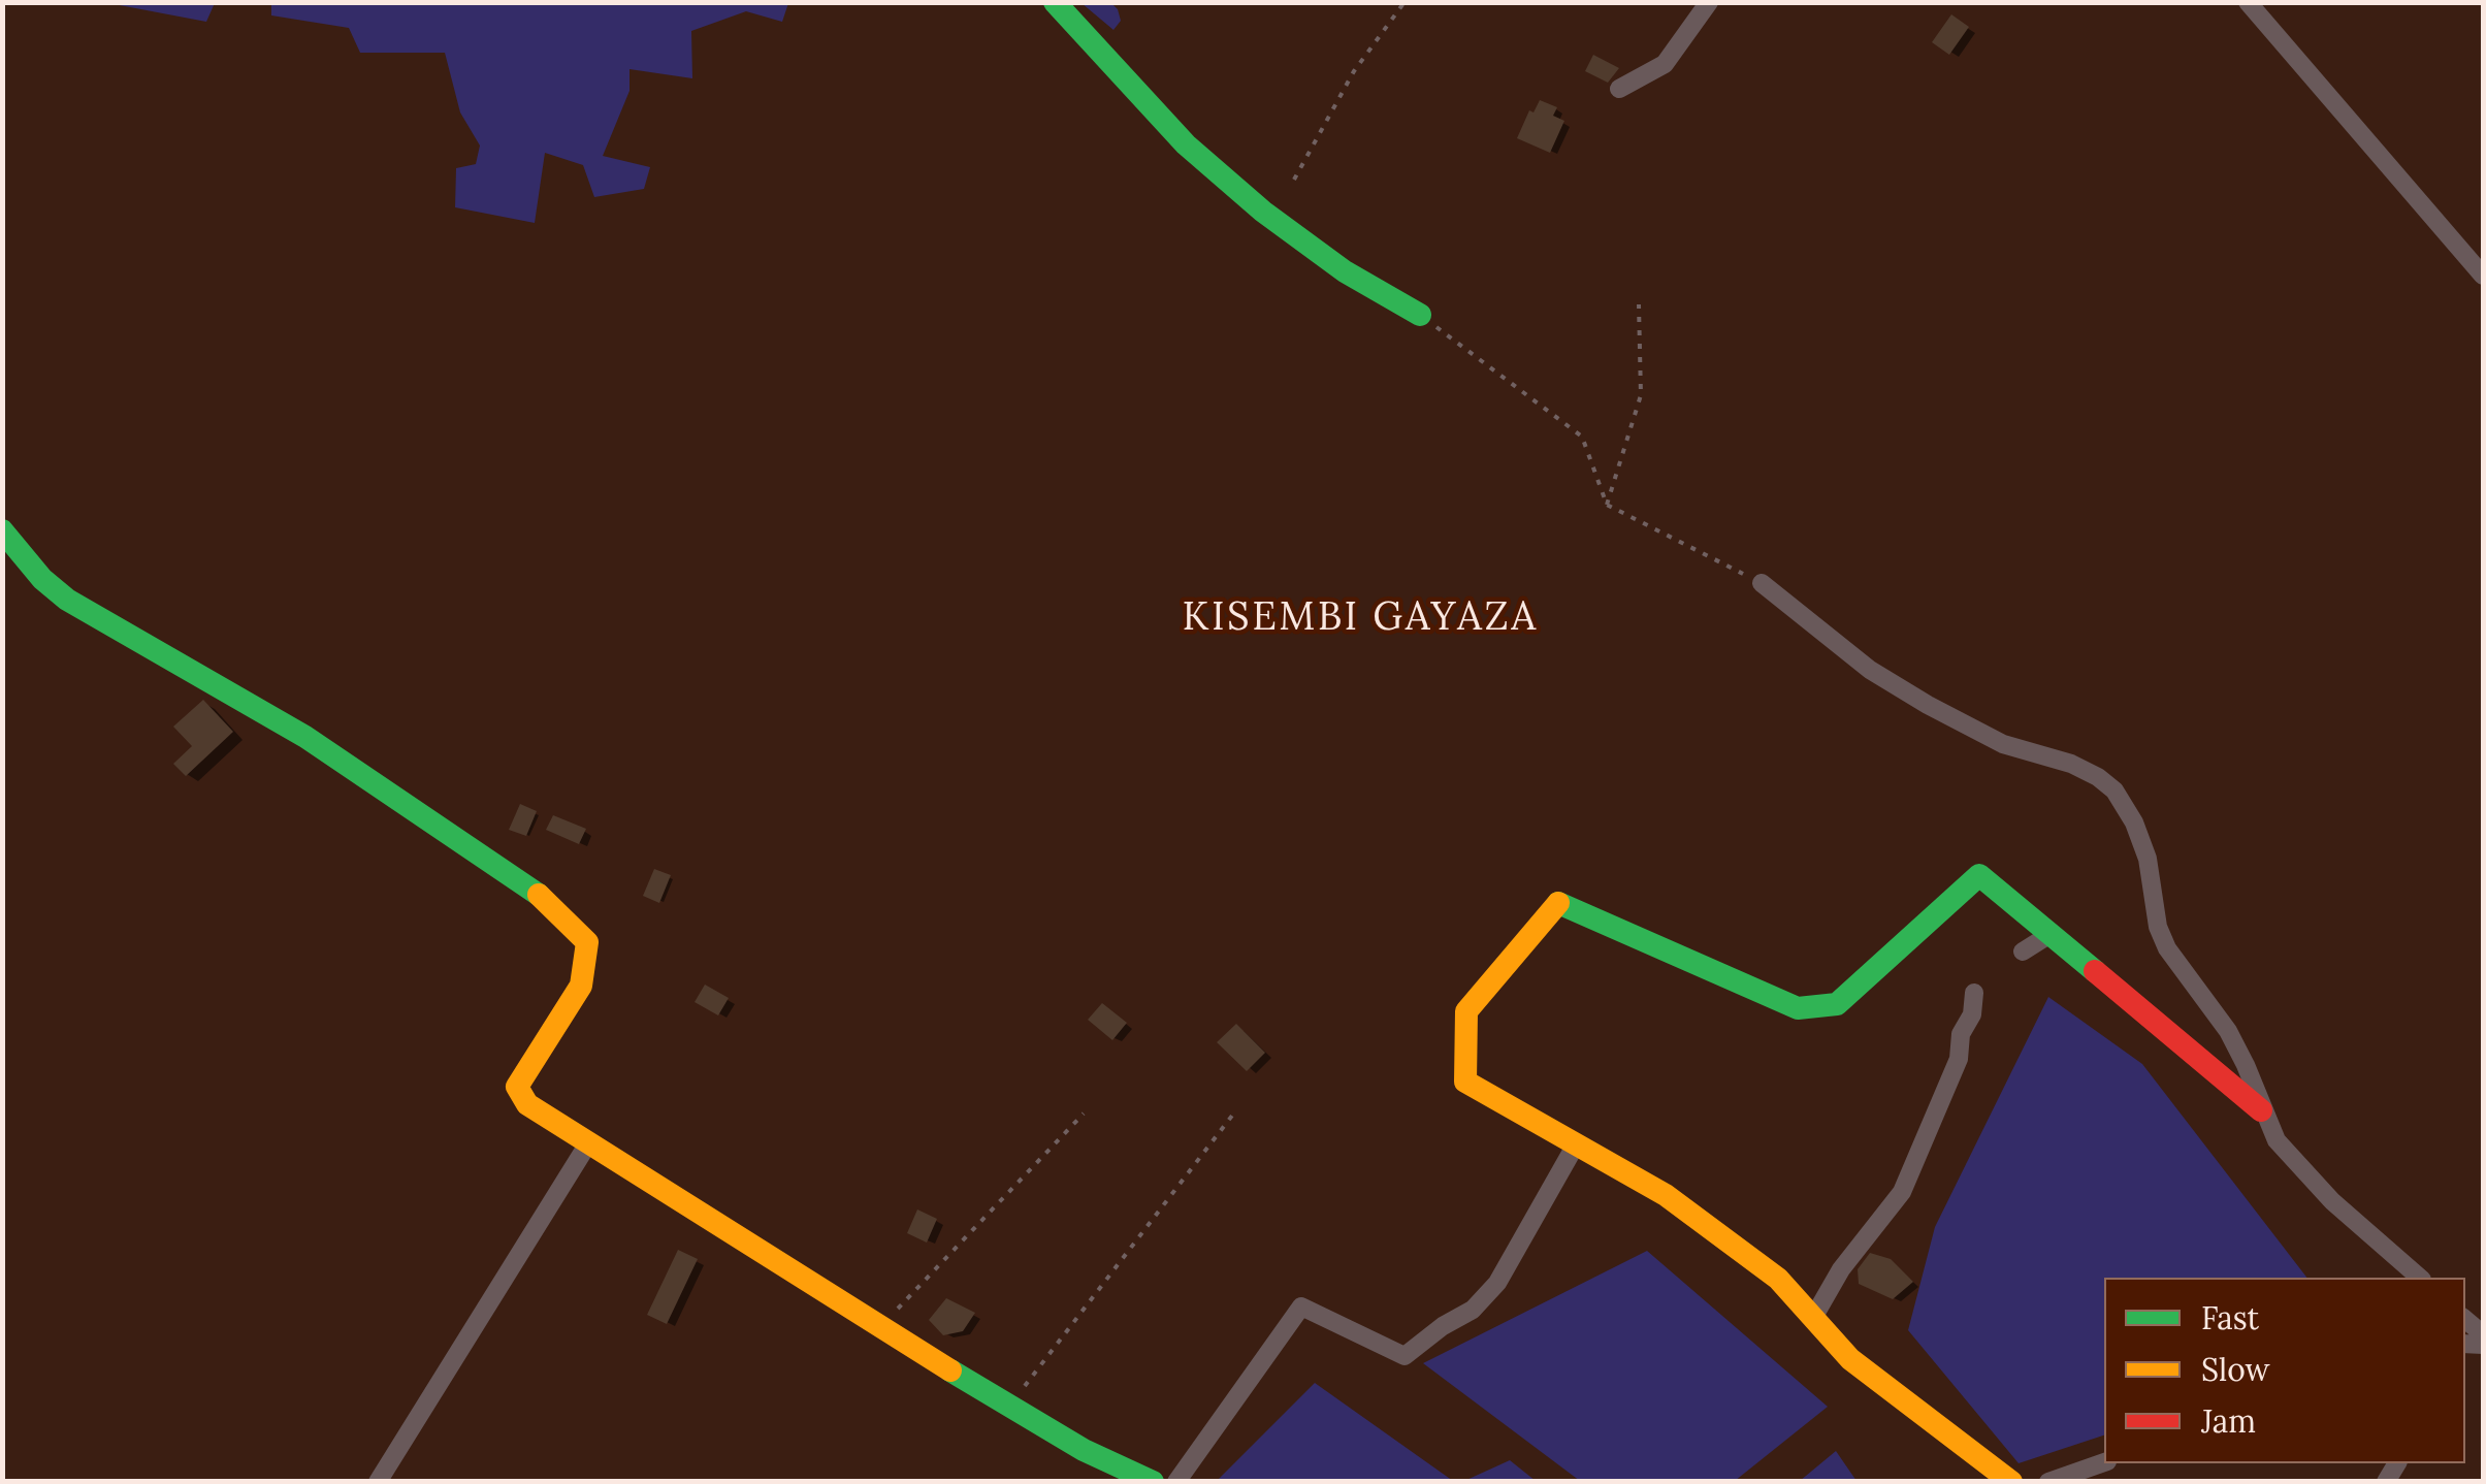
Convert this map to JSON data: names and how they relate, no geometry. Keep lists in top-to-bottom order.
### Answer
{
  "districts": ["KISEMBI GAYAZA"],
  "legend": ["Fast", "Slow", "Jam"]
}
